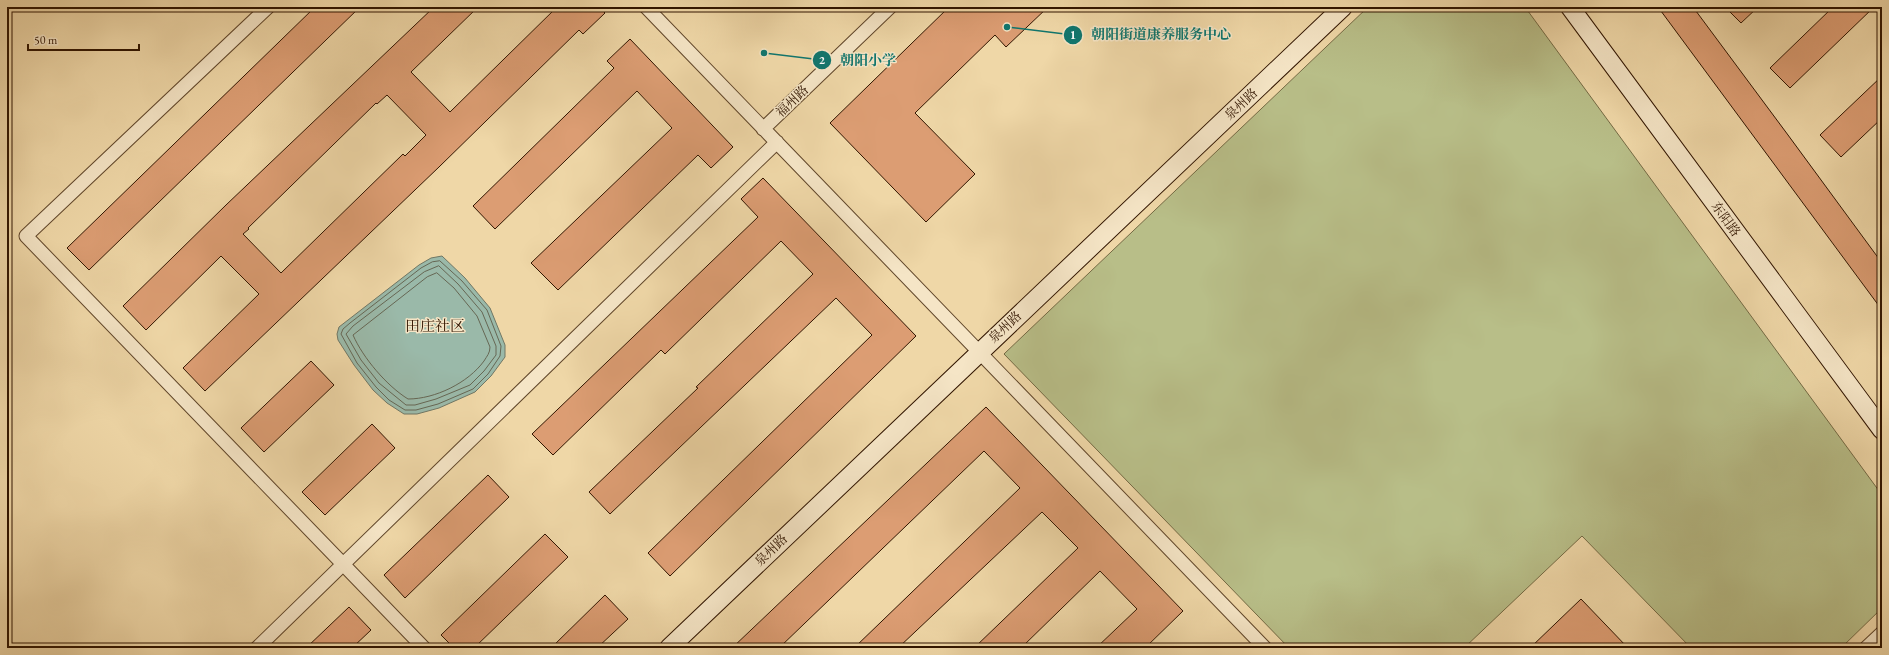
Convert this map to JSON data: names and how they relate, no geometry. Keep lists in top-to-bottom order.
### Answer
{
  "streets": {
    "street": ["福州路", "泉州路", "东阳路"]
  },
  "districts": ["田庄社区"],
  "places": ["朝阳街道康养服务中心", "朝阳小学"],
  "scale_bar": "50 m"
}
